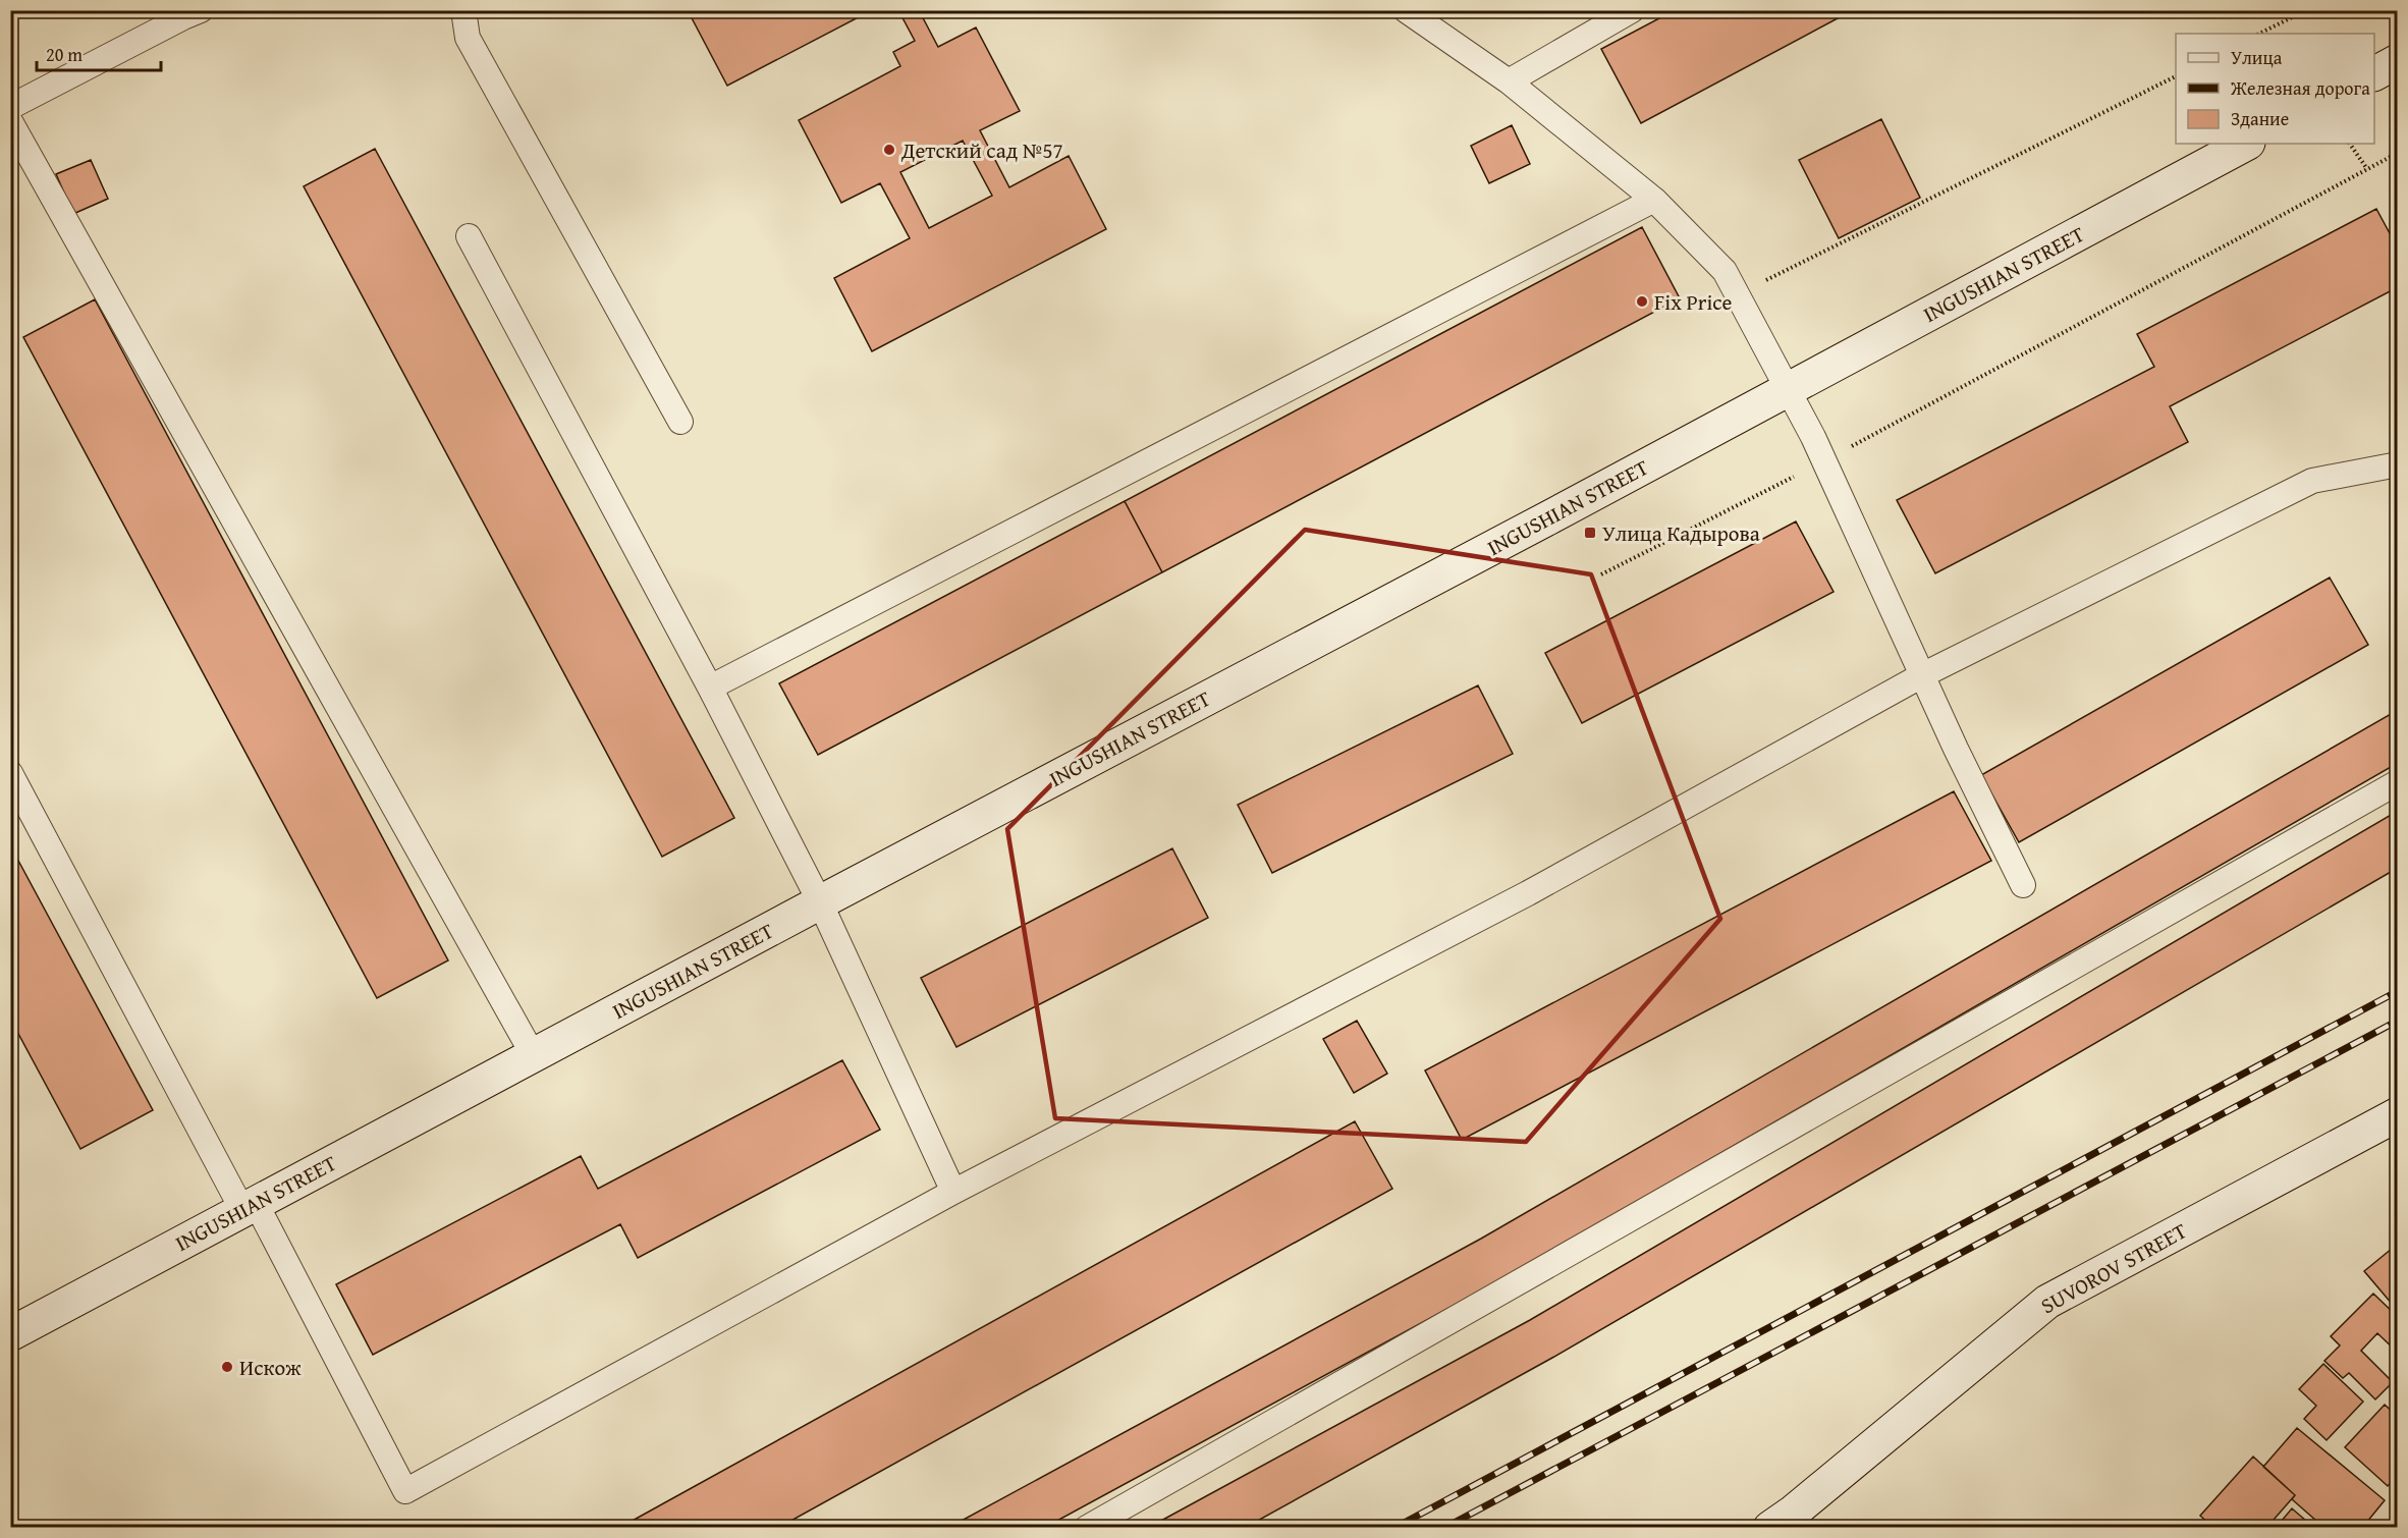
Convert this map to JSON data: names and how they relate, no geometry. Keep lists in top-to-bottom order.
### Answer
{
  "streets": {
    "street": ["INGUSHIAN STREET", "SUVOROV STREET"]
  },
  "places": {
    "other": ["Детский сад №57", "Fix Price", "Искож"],
    "transit": ["Улица Кадырова"]
  },
  "legend": ["Улица", "Железная дорога", "Здание"],
  "scale_bar": "20 m"
}
